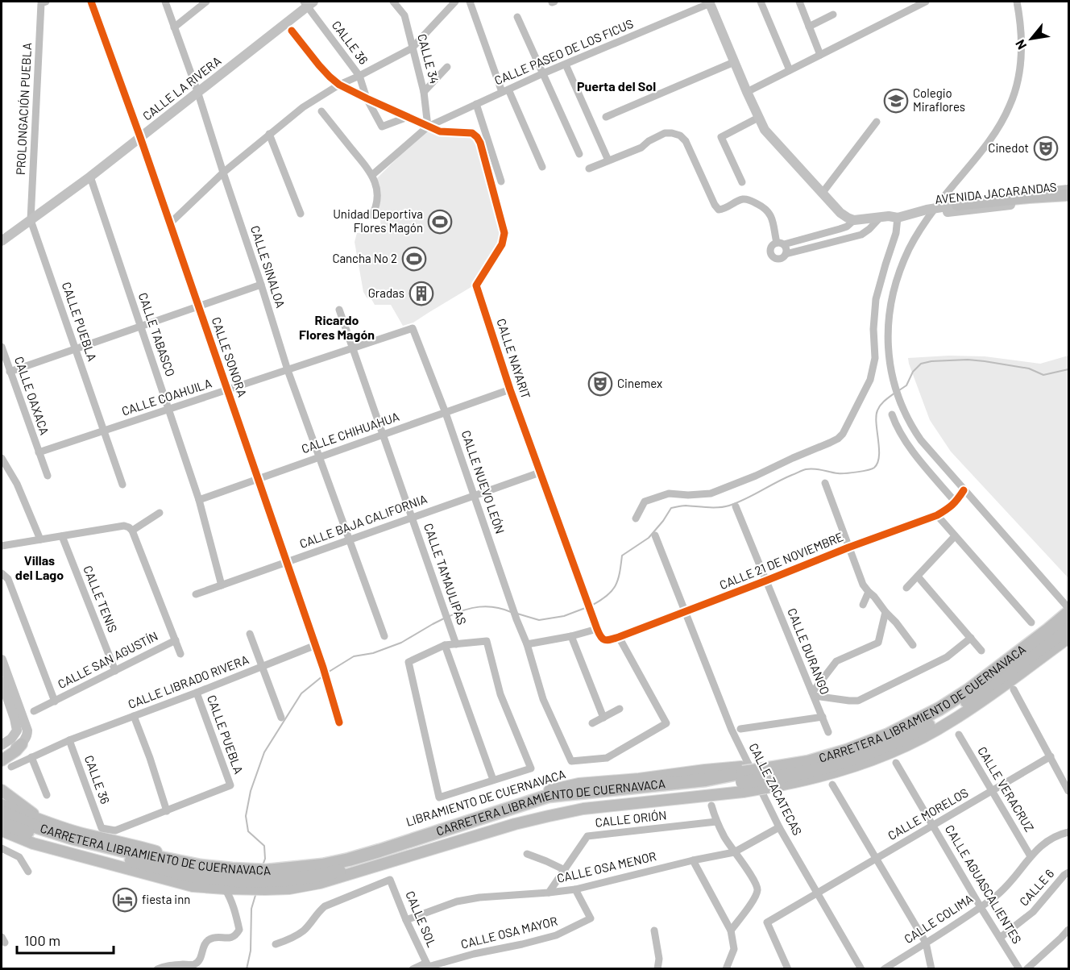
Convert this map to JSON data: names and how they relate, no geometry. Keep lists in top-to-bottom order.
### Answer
{
  "streets": {
    "highway": ["CARRETERA LIBRAMIENTO DE CUERNAVACA"],
    "street": [
      "CALLE 36",
      "CALLE PASEO DE LOS FICUS",
      "CALLE 34",
      "CALLE LA RIVERA",
      "PROLONGACIÓN PUEBLA",
      "AVENIDA JACARANDAS",
      "CALLE SINALOA",
      "CALLE PUEBLA",
      "CALLE TABASCO",
      "CALLE SONORA",
      "CALLE NAYARIT",
      "CALLE OAXACA",
      "CALLE COAHUILA",
      "CALLE CHIHUAHUA",
      "CALLE NUEVO LEÓN",
      "CALLE BAJA CALIFORNIA",
      "CALLE 21 DE NOVIEMBRE",
      "CALLE TAMAULIPAS",
      "CALLE TENIS",
      "CALLE DURANGO",
      "CALLE SAN AGUSTÍN",
      "CALLE LIBRADO RIVERA",
      "CALLE ZACATECAS",
      "CALLE VERACRUZ",
      "CALLE MORELOS",
      "CALLE ORIÓN",
      "CALLE OSA MENOR",
      "CALLE AGUASCALIENTES",
      "CALLE 6",
      "CALLE SOL",
      "CALLE COLIMA",
      "CALLE OSA MAYOR"
    ]
  },
  "crossings": [
    ["CALLE 36", "CALLE LA RIVERA"],
    ["CALLE 36", "CALLE PUEBLA"],
    ["CALLE 36", "CALLE NAYARIT"],
    ["CALLE 36", "CALLE LIBRADO RIVERA"],
    ["CALLE PASEO DE LOS FICUS", "CALLE 34"],
    ["CALLE PASEO DE LOS FICUS", "CALLE NAYARIT"],
    ["CALLE 34", "CALLE NAYARIT"],
    ["CALLE LA RIVERA", "PROLONGACIÓN PUEBLA"],
    ["CALLE LA RIVERA", "CALLE SINALOA"],
    ["CALLE LA RIVERA", "CALLE PUEBLA"],
    ["CALLE LA RIVERA", "CALLE TABASCO"],
    ["CALLE LA RIVERA", "CALLE SONORA"],
    ["PROLONGACIÓN PUEBLA", "CALLE PUEBLA"],
    ["CALLE SINALOA", "CALLE COAHUILA"],
    ["CALLE SINALOA", "CALLE CHIHUAHUA"],
    ["CALLE SINALOA", "CALLE BAJA CALIFORNIA"],
    ["CALLE PUEBLA", "CALLE COAHUILA"],
    ["CALLE PUEBLA", "CALLE LIBRADO RIVERA"],
    ["CALLE TABASCO", "CALLE COAHUILA"],
    ["CALLE TABASCO", "CALLE CHIHUAHUA"],
    ["CALLE TABASCO", "CALLE BAJA CALIFORNIA"],
    ["CALLE SONORA", "CALLE COAHUILA"],
    ["CALLE SONORA", "CALLE CHIHUAHUA"],
    ["CALLE SONORA", "CALLE BAJA CALIFORNIA"],
    ["CALLE SONORA", "CALLE LIBRADO RIVERA"],
    ["CALLE NAYARIT", "CALLE CHIHUAHUA"],
    ["CALLE NAYARIT", "CALLE BAJA CALIFORNIA"],
    ["CALLE NAYARIT", "CALLE 21 DE NOVIEMBRE"],
    ["CALLE OAXACA", "CALLE COAHUILA"],
    ["CALLE COAHUILA", "CALLE NUEVO LEÓN"],
    ["CALLE COAHUILA", "CALLE TAMAULIPAS"],
    ["CALLE CHIHUAHUA", "CALLE NUEVO LEÓN"],
    ["CALLE CHIHUAHUA", "CALLE TAMAULIPAS"],
    ["CALLE NUEVO LEÓN", "CALLE BAJA CALIFORNIA"],
    ["CALLE NUEVO LEÓN", "CALLE 21 DE NOVIEMBRE"],
    ["CALLE BAJA CALIFORNIA", "CALLE TAMAULIPAS"],
    ["CALLE 21 DE NOVIEMBRE", "CALLE DURANGO"],
    ["CALLE 21 DE NOVIEMBRE", "CALLE ZACATECAS"],
    ["CALLE TENIS", "CALLE SAN AGUSTÍN"],
    ["CALLE ZACATECAS", "CALLE MORELOS"],
    ["CALLE ZACATECAS", "CALLE OSA MENOR"],
    ["CALLE VERACRUZ", "CALLE MORELOS"],
    ["CALLE VERACRUZ", "CALLE COLIMA"],
    ["CALLE MORELOS", "CALLE AGUASCALIENTES"],
    ["CALLE ORIÓN", "CALLE OSA MENOR"],
    ["CALLE OSA MENOR", "CALLE SOL"],
    ["CALLE OSA MENOR", "CALLE OSA MAYOR"],
    ["CALLE AGUASCALIENTES", "CALLE 6"],
    ["CALLE AGUASCALIENTES", "CALLE COLIMA"],
    ["CALLE SOL", "CALLE OSA MAYOR"]
  ],
  "districts": ["Puerta del Sol", "Ricardo Flores Magón", "Villas del Lago"],
  "places": {
    "school or university": ["Colegio Miraflores"],
    "theatre": ["Cinedot", "Cinemex"],
    "sports": ["Unidad Deportiva Flores Magón", "Cancha No 2"],
    "building": ["Gradas"],
    "hotel": ["fiesta inn"]
  },
  "scale_bar": "100 m",
  "north": "bottom left"
}
